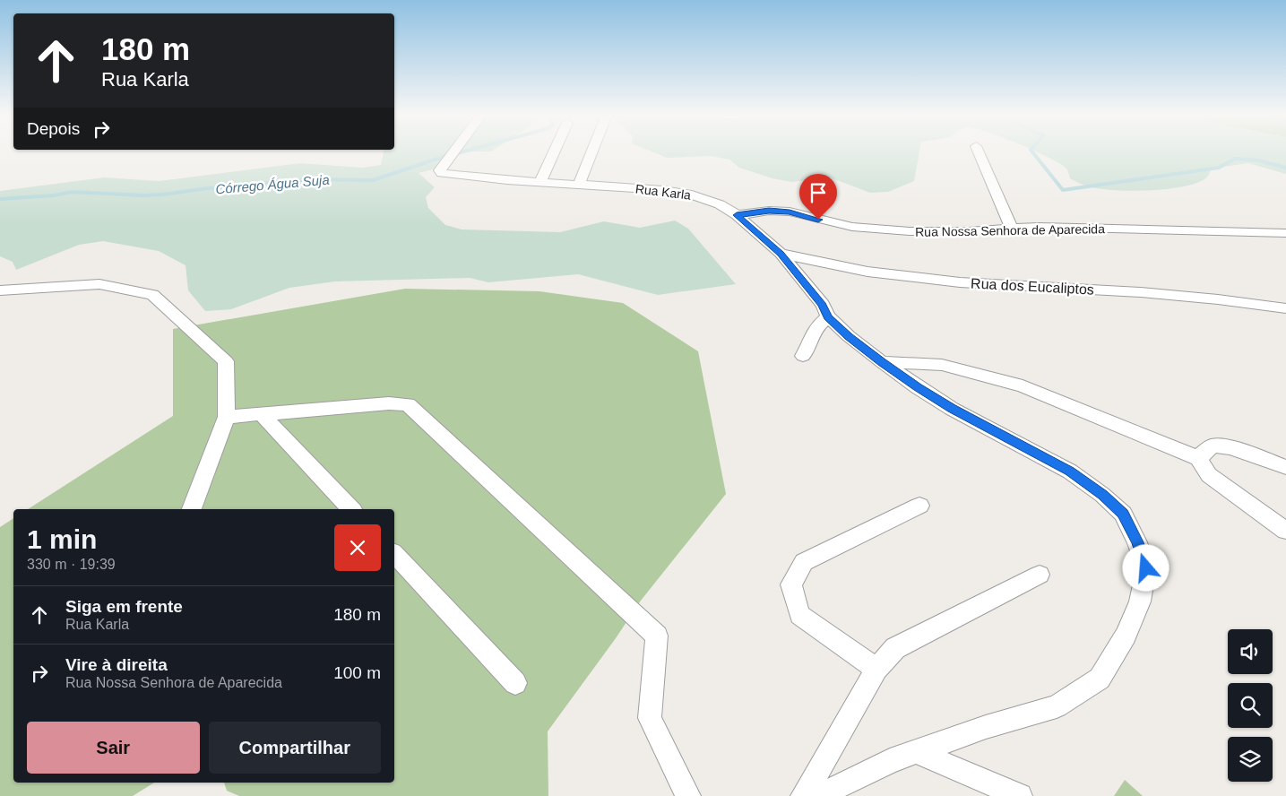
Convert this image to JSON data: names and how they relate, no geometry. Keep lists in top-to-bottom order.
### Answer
{
  "streets": {
    "street": ["Rua Karla", "Rua Nossa Senhora de Aparecida", "Rua dos Eucaliptos"]
  },
  "crossings": [
    ["Rua Karla", "Rua Nossa Senhora de Aparecida"],
    ["Rua Karla", "Rua dos Eucaliptos"]
  ],
  "water": ["Córrego Água Suja"],
  "page": {
    "turn": ["180 m", "Rua Karla"],
    "then": "Depois",
    "heading": ["1 min", "330 m · 19:39"],
    "list": [
      {
        "name": "Siga em frente",
        "note": "Rua Karla",
        "value": "180 m"
      },
      {
        "name": "Vire à direita",
        "note": "Rua Nossa Senhora de Aparecida",
        "value": "100 m"
      }
    ],
    "buttons": ["Sair", "Compartilhar"]
  }
}
